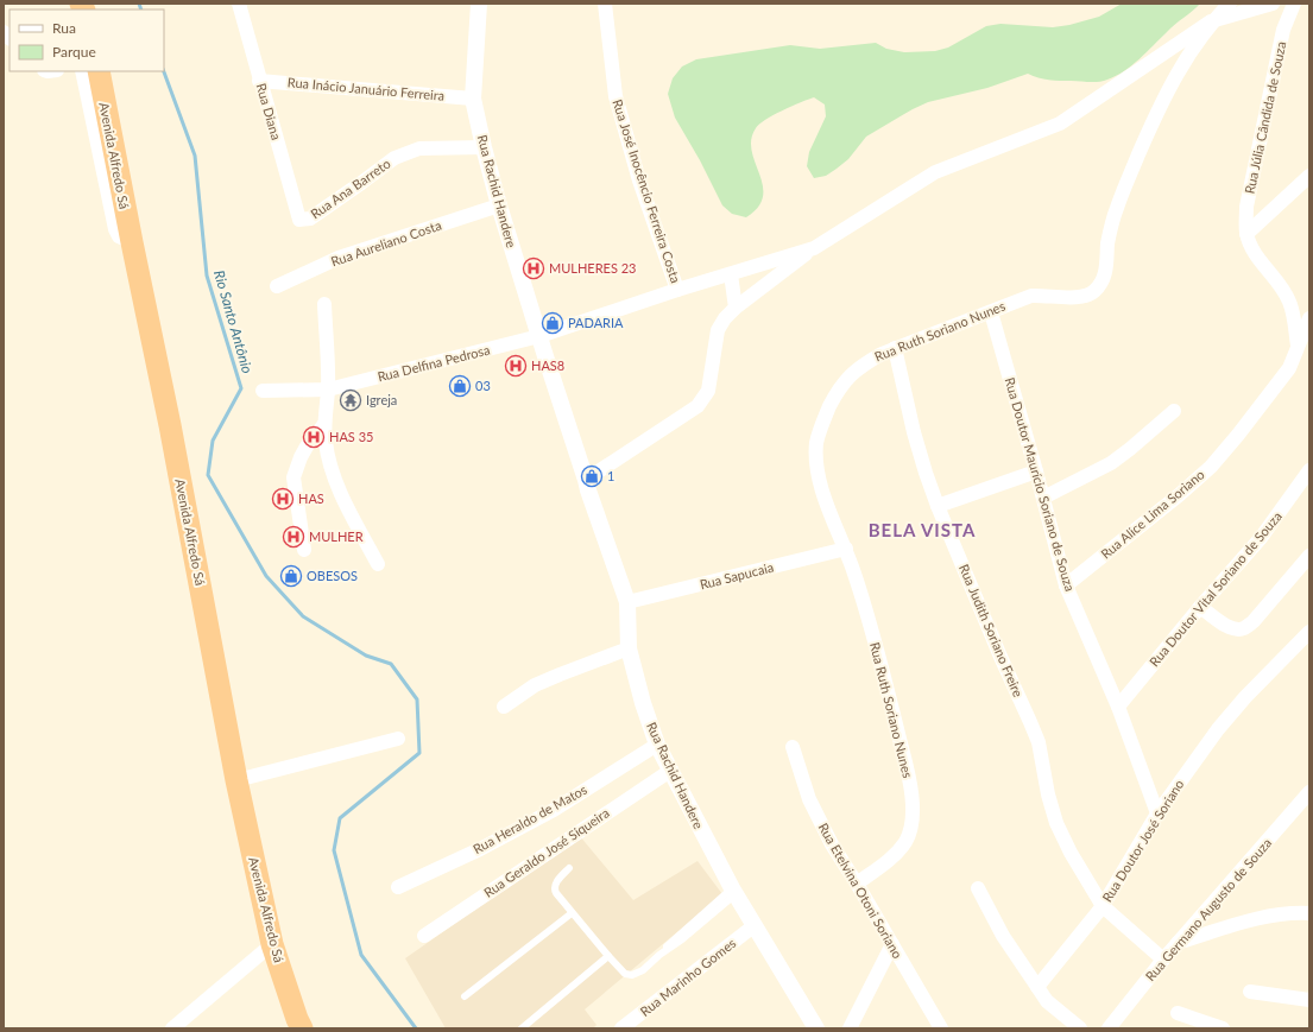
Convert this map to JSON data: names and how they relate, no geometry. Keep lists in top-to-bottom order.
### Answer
{
  "streets": {
    "highway": ["Avenida Alfredo Sá"],
    "street": [
      "Rua Inácio Januário Ferreira",
      "Rua Diana",
      "Rua Júlia Cândida de Souza",
      "Rua Ana Barreto",
      "Rua Rachid Handere",
      "Rua José Inocêncio Ferreira Costa",
      "Rua Aureliano Costa",
      "Rua Ruth Soriano Nunes",
      "Rua Delfina Pedrosa",
      "Rua Doutor Maurício Soriano de Souza",
      "Rua Alice Lima Soriano",
      "Rua Sapucaia",
      "Rua Doutor Vital Soriano de Souza",
      "Rua Judith Soriano Freire",
      "Rua Heraldo de Matos",
      "Rua Doutor José Soriano",
      "Rua Geraldo José Siqueira",
      "Rua Etelvina Otoni Soriano",
      "Rua Germano Augusto de Souza",
      "Rua Marinho Gomes"
    ]
  },
  "crossings": [
    ["Rua Inácio Januário Ferreira", "Rua Diana"],
    ["Rua Inácio Januário Ferreira", "Rua Rachid Handere"],
    ["Rua Diana", "Rua Ana Barreto"],
    ["Rua Ana Barreto", "Rua Rachid Handere"],
    ["Rua Rachid Handere", "Rua Aureliano Costa"],
    ["Rua Rachid Handere", "Rua Delfina Pedrosa"],
    ["Rua Rachid Handere", "Rua Sapucaia"],
    ["Rua Rachid Handere", "Rua Heraldo de Matos"],
    ["Rua Rachid Handere", "Rua Geraldo José Siqueira"],
    ["Rua Rachid Handere", "Rua Marinho Gomes"],
    ["Rua José Inocêncio Ferreira Costa", "Rua Delfina Pedrosa"],
    ["Rua Ruth Soriano Nunes", "Rua Doutor Maurício Soriano de Souza"],
    ["Rua Ruth Soriano Nunes", "Rua Sapucaia"],
    ["Rua Ruth Soriano Nunes", "Rua Judith Soriano Freire"],
    ["Rua Ruth Soriano Nunes", "Rua Etelvina Otoni Soriano"],
    ["Rua Doutor Maurício Soriano de Souza", "Rua Alice Lima Soriano"],
    ["Rua Doutor Maurício Soriano de Souza", "Rua Doutor Vital Soriano de Souza"],
    ["Rua Doutor Maurício Soriano de Souza", "Rua Doutor José Soriano"],
    ["Rua Judith Soriano Freire", "Rua Doutor José Soriano"],
    ["Rua Judith Soriano Freire", "Rua Germano Augusto de Souza"]
  ],
  "districts": ["BELA VISTA"],
  "water": ["Rio Santo Antônio"],
  "places": {
    "hospital": [
      "MULHERES 23",
      "HAS8",
      "HAS 35",
      "HAS",
      "MULHER"
    ],
    "shop": [
      "PADARIA",
      "03",
      "1",
      "OBESOS"
    ],
    "temple": ["Igreja"]
  },
  "legend": ["Rua", "Parque"]
}
